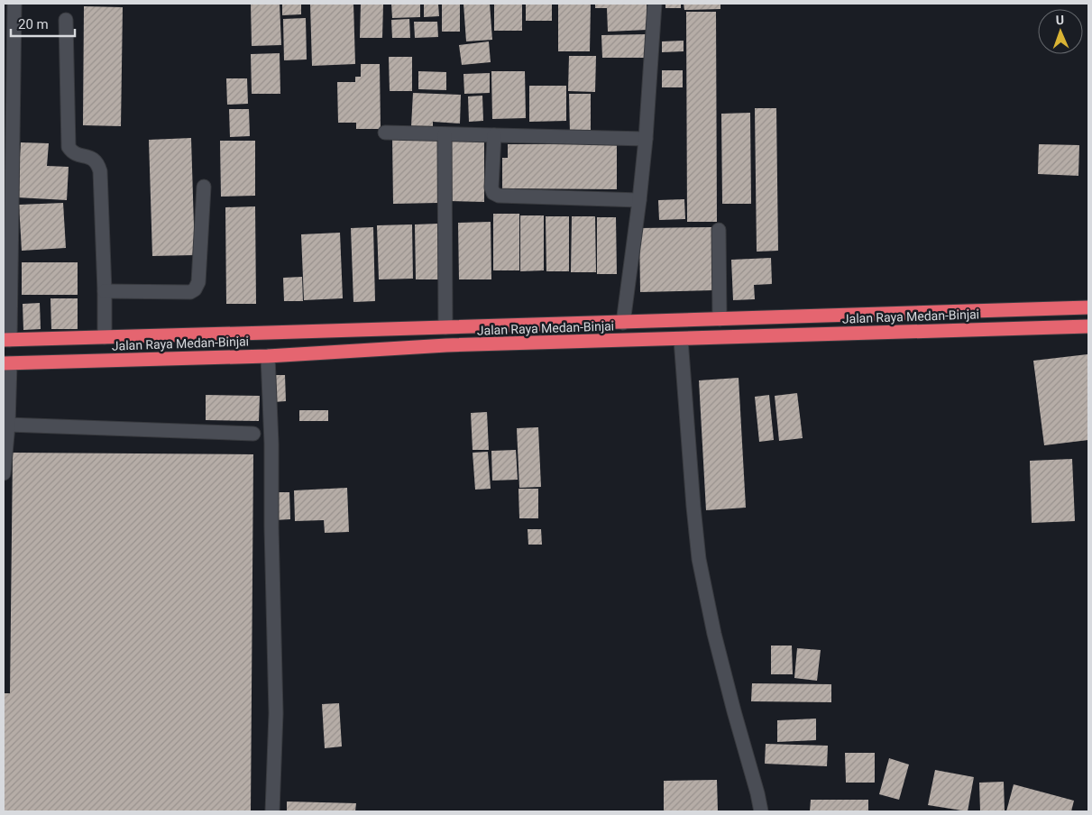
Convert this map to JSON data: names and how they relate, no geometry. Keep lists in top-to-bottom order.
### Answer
{
  "streets": {
    "highway": ["Jalan Raya Medan-Binjai"]
  },
  "scale_bar": "20 m",
  "north": "top"
}
